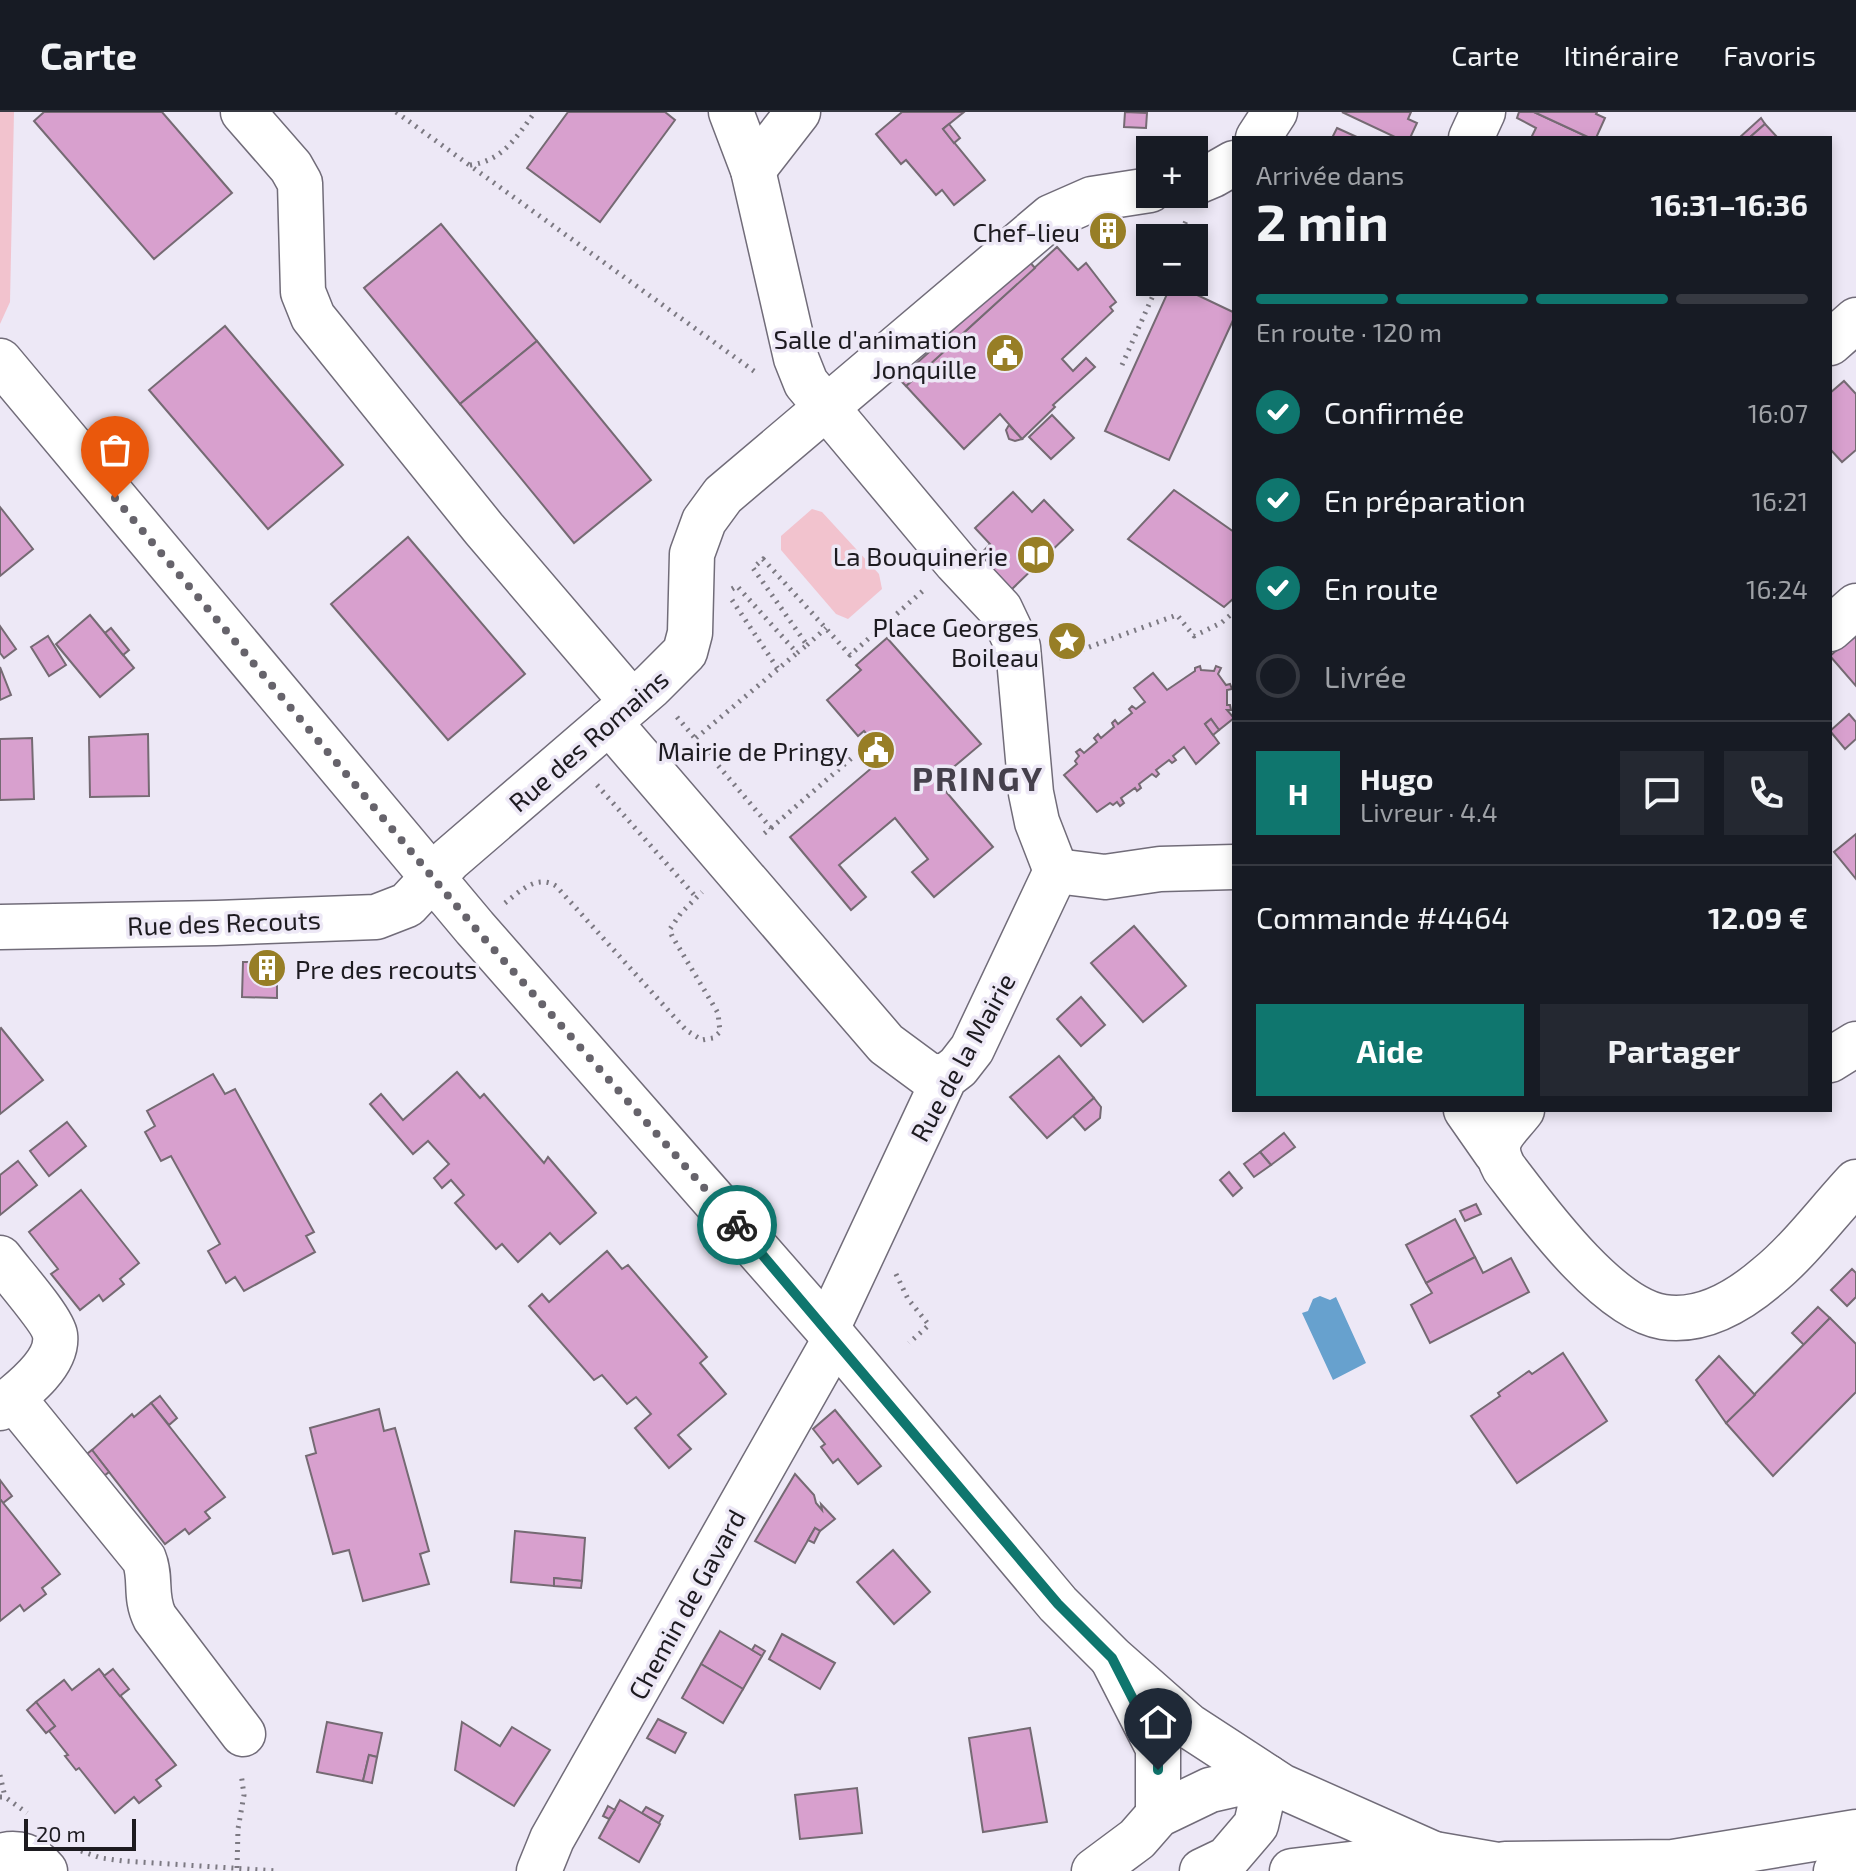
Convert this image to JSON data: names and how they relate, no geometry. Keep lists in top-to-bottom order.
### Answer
{
  "streets": {
    "street": [
      "Rue des Romains",
      "Rue des Recouts",
      "Rue de la Mairie",
      "Chemin de Gavard"
    ]
  },
  "crossings": [
    ["Rue des Romains", "Rue des Recouts"],
    ["Rue de la Mairie", "Chemin de Gavard"]
  ],
  "districts": ["PRINGY"],
  "places": {
    "building": ["Chef-lieu", "Pre des recouts"],
    "public building": ["Salle d'animation Jonquille", "Mairie de Pringy"],
    "library": ["La Bouquinerie"],
    "place": ["Place Georges Boileau"]
  },
  "scale_bar": "20 m",
  "page": {
    "header": "Carte",
    "nav": ["Carte", "Itinéraire", "Favoris"],
    "map_buttons": ["+", "−"],
    "heading": ["2 min", "Arrivée dans", "16:31–16:36"],
    "panel": [
      "Hugo",
      "Livreur · 4.4",
      "Commande #4464",
      "12.09 €"
    ],
    "bar": "En route · 120 m",
    "list": [
      ["Confirmée", "16:07"],
      ["En préparation", "16:21"],
      ["En route", "16:24"],
      "Livrée"
    ],
    "round": "H",
    "buttons": ["Aide", "Partager"],
    "scale": "20 m"
  }
}
